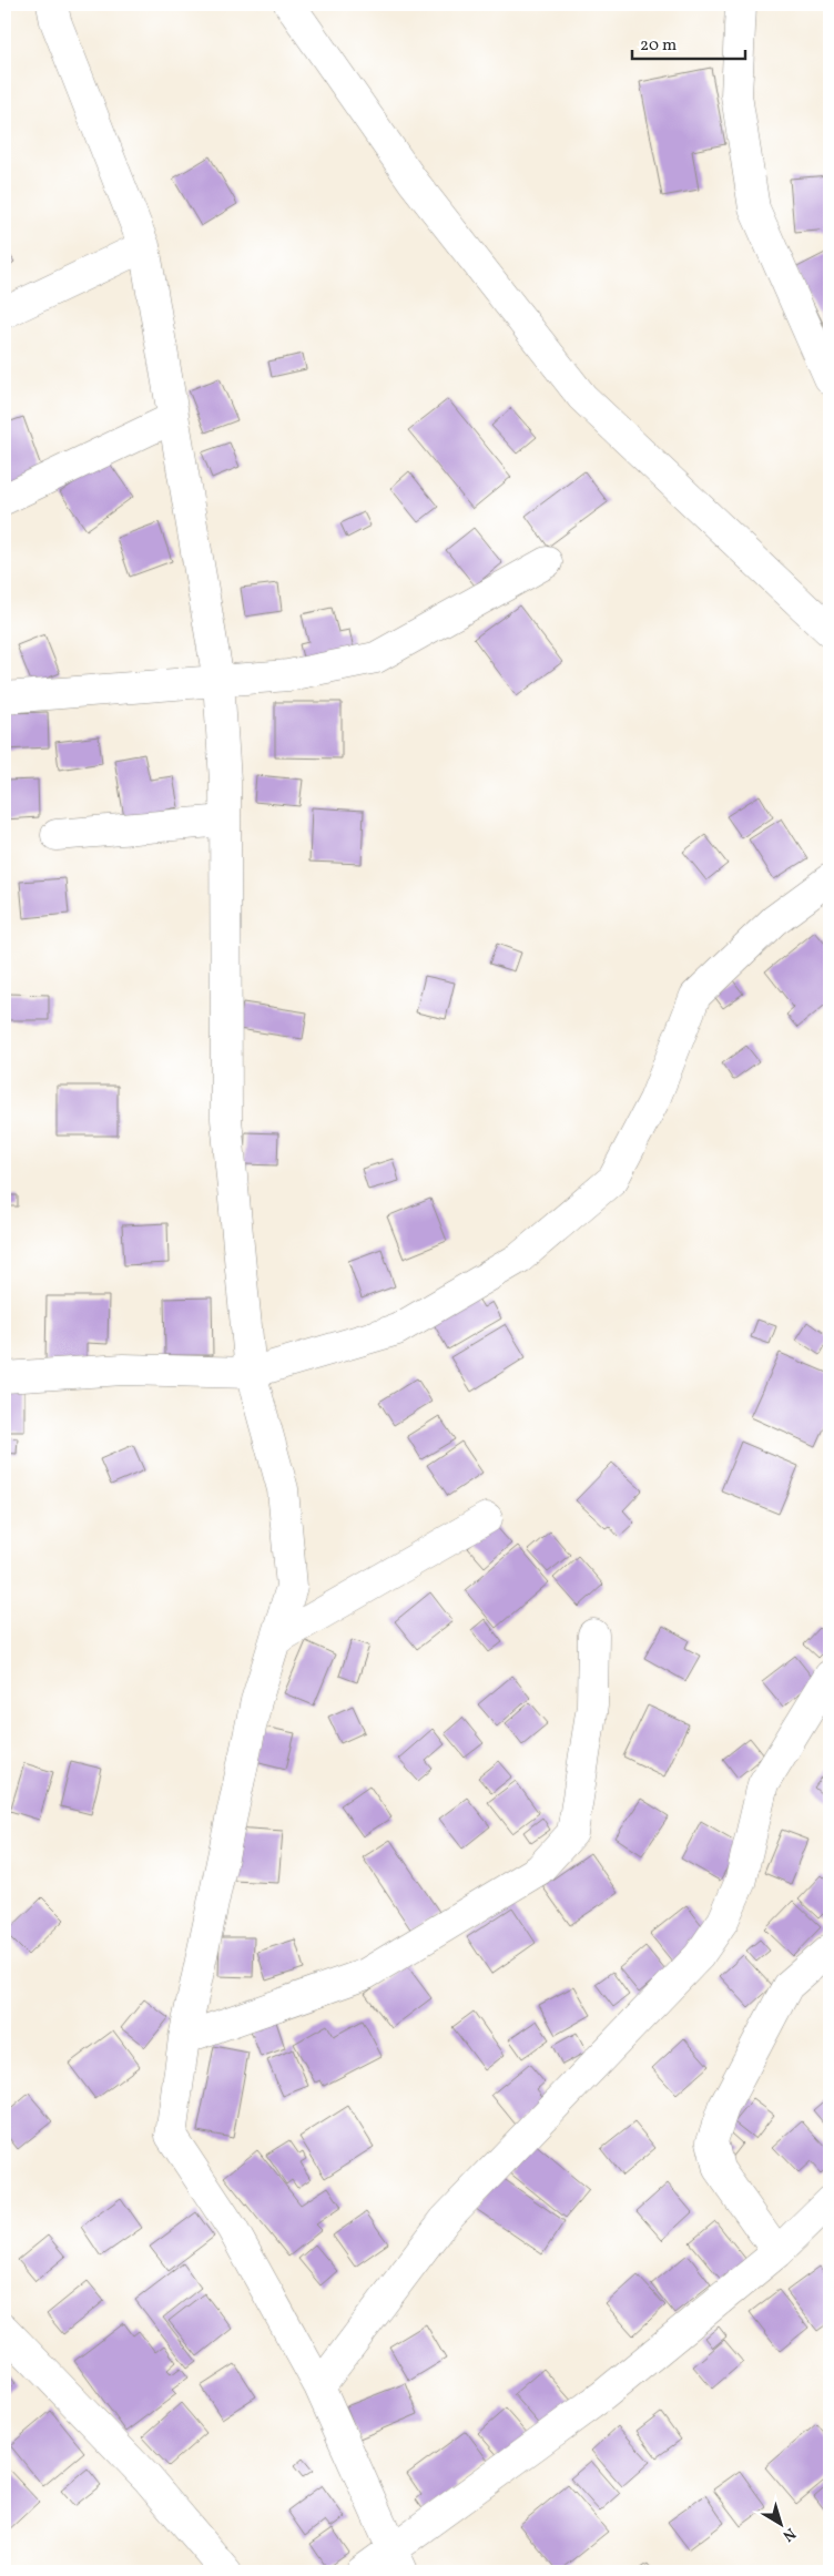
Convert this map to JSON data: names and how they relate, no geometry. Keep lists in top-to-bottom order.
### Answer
{
  "scale_bar": "20 m",
  "north": "bottom right"
}
